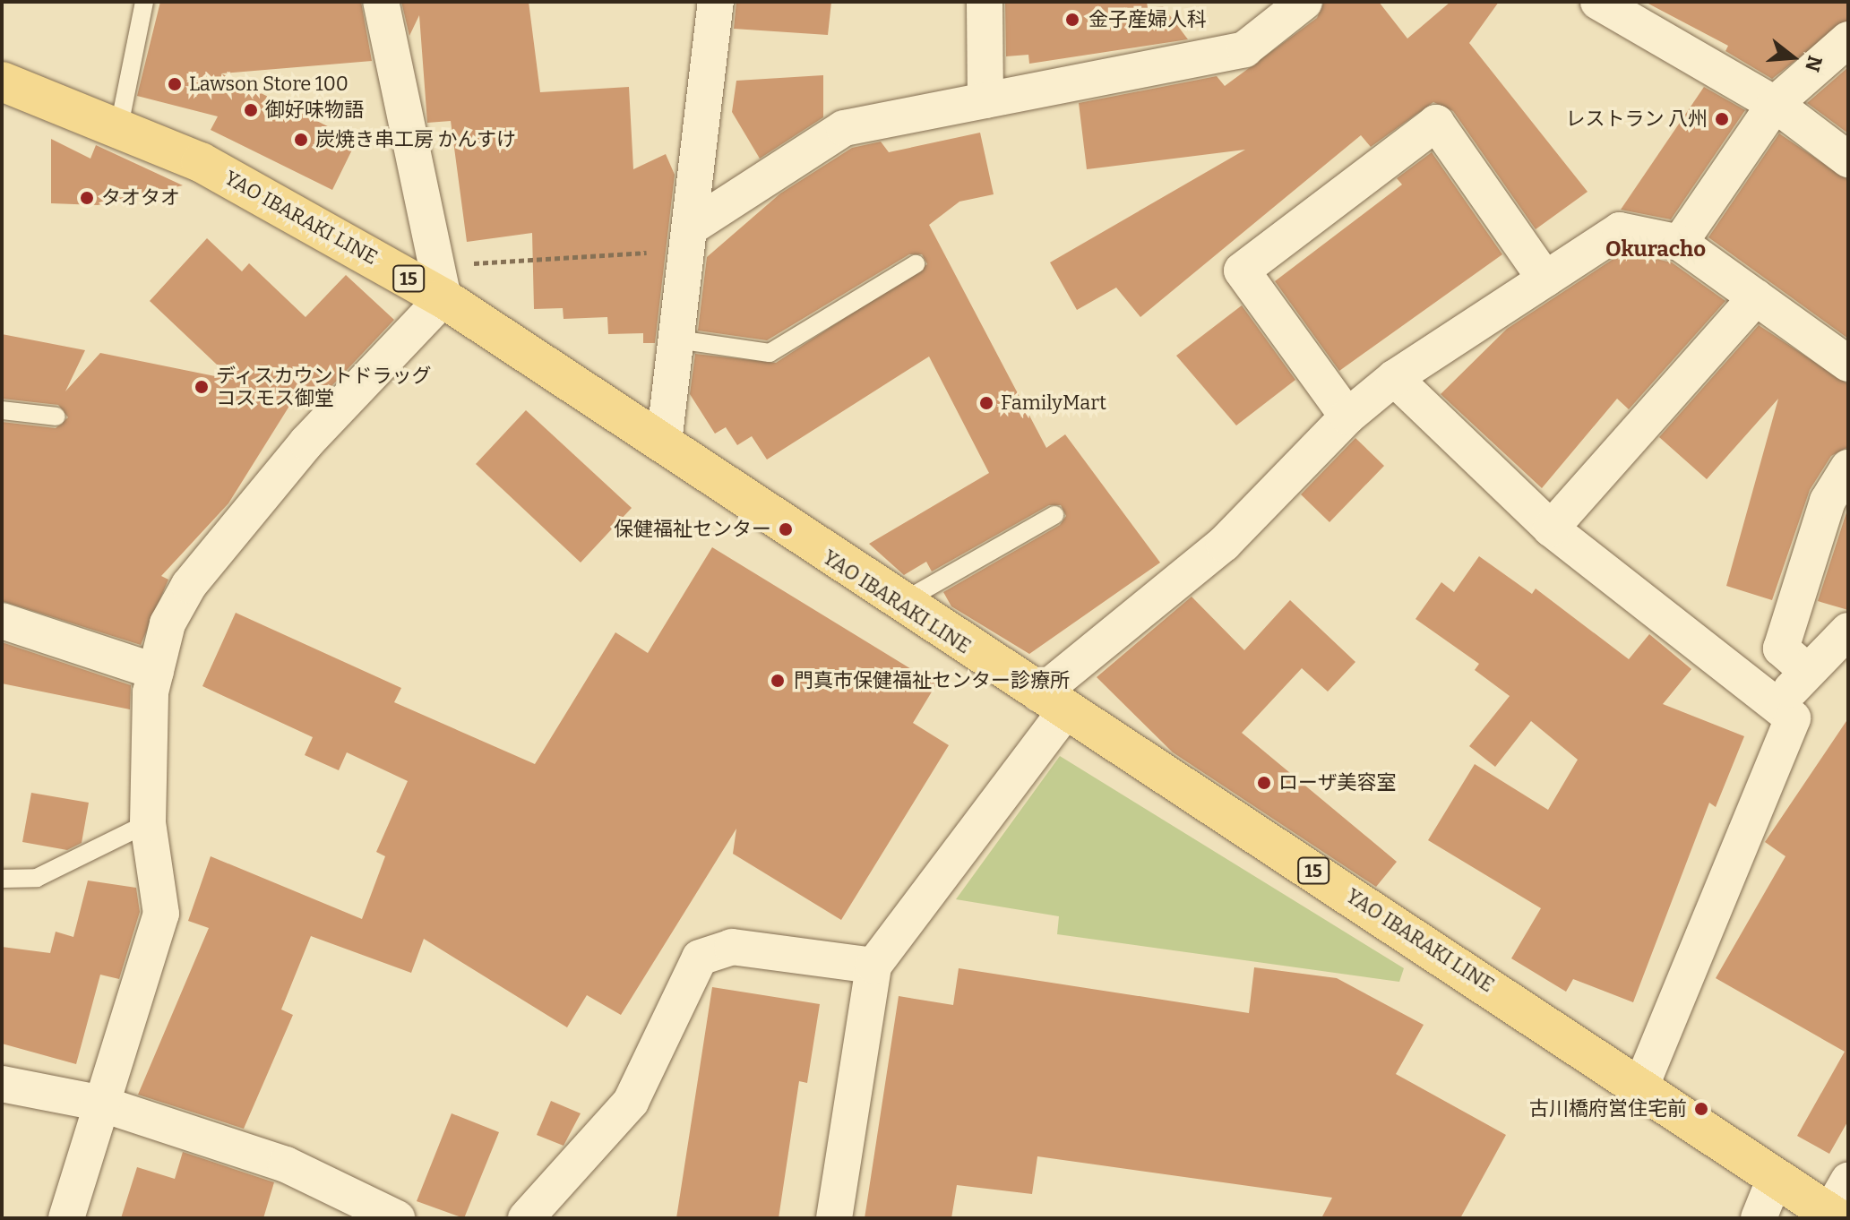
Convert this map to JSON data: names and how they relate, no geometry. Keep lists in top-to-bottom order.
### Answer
{
  "streets": {
    "main road": ["YAO IBARAKI LINE", "15"]
  },
  "districts": ["Okuracho"],
  "places": [
    "金子産婦人科",
    "Lawson Store 100",
    "御好味物語",
    "レストラン 八州",
    "炭焼き串工房 かんすけ",
    "タオタオ",
    "ディスカウントドラッグ コスモス御堂",
    "FamilyMart",
    "保健福祉センター",
    "門真市保健福祉センター診療所",
    "ローザ美容室",
    "古川橋府営住宅前"
  ],
  "north": "right"
}
